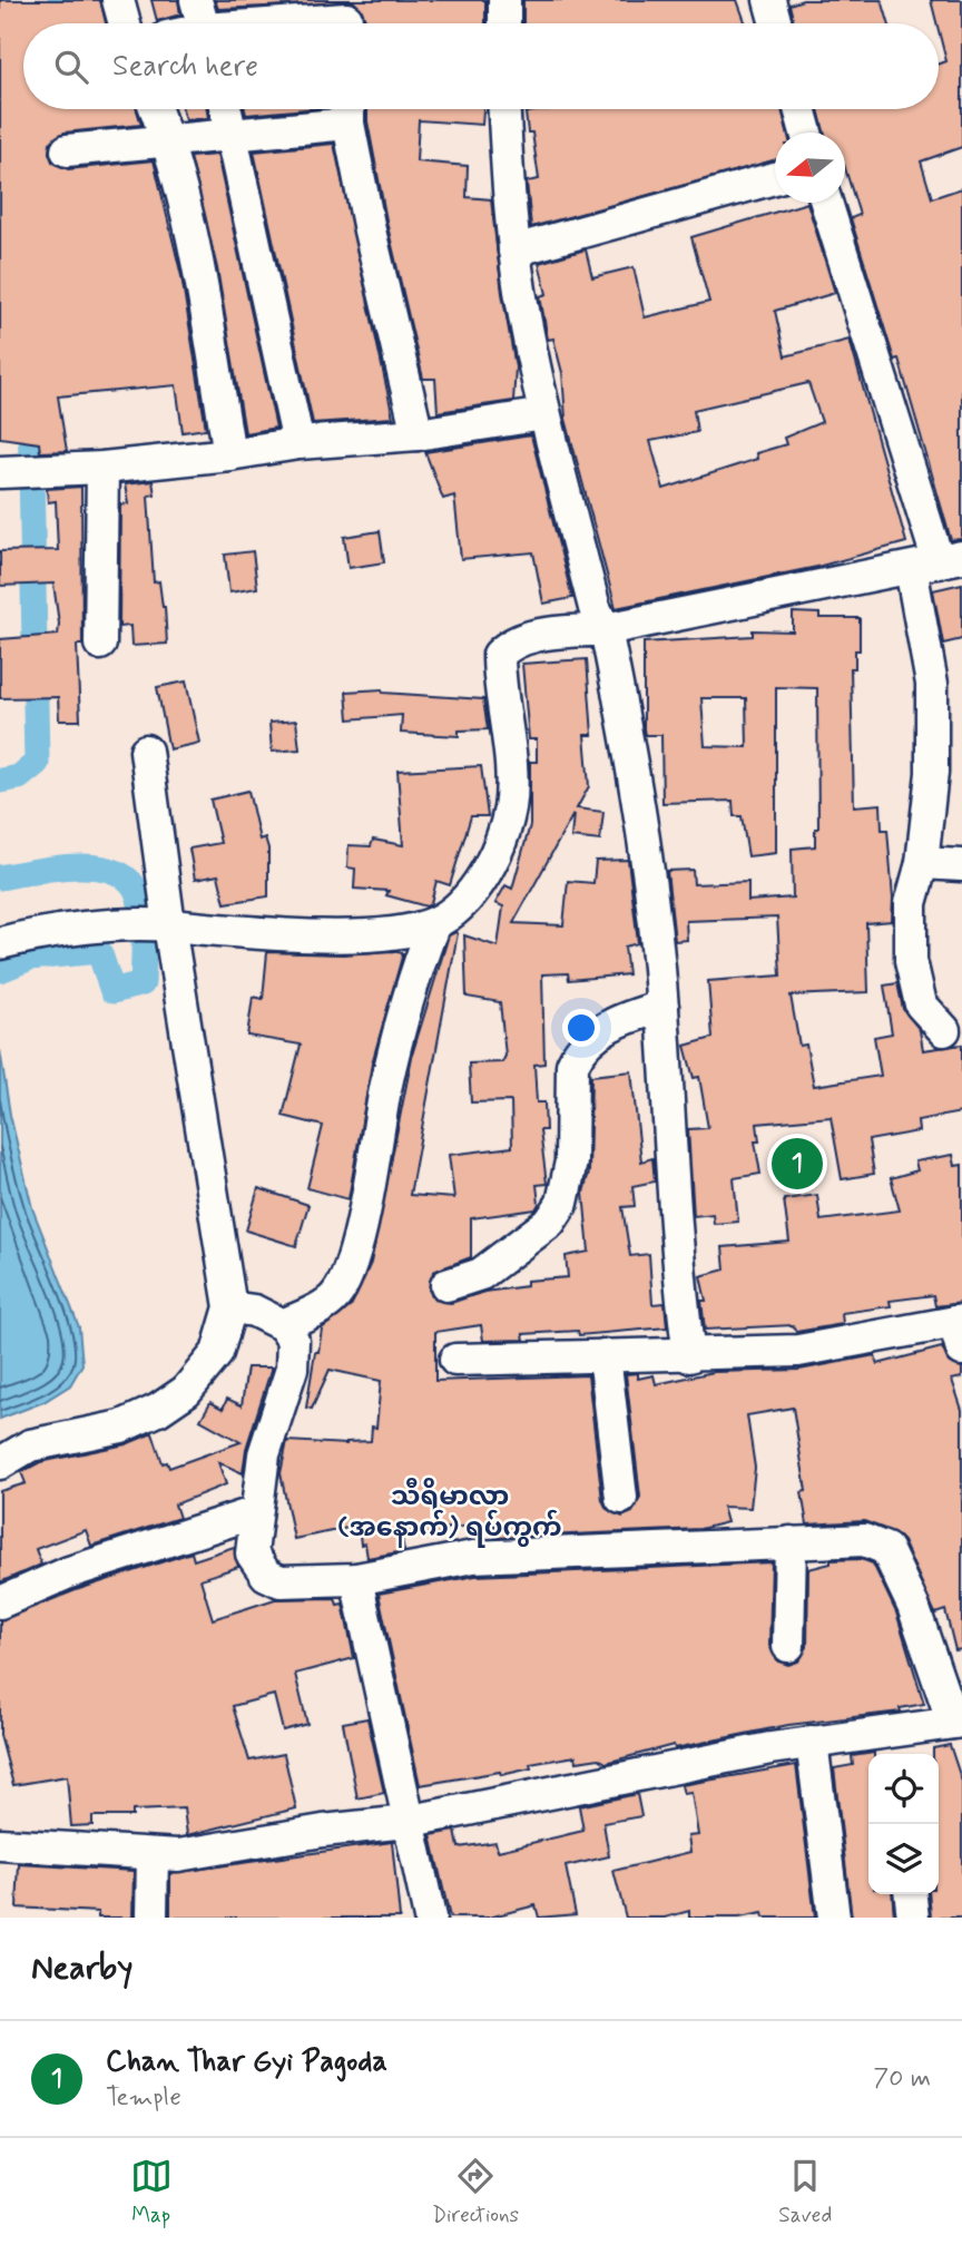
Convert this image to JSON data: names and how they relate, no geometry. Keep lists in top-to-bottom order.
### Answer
{
  "districts": ["သီရိမာလာ (အနောက်) ရပ်ကွက်"],
  "north": "left",
  "page": {
    "search": "Search here",
    "pins": "1",
    "heading": "Nearby",
    "list": [
      {
        "mark": "1",
        "name": "Chan Thar Gyi Pagoda",
        "note": "Temple",
        "value": "70 m"
      }
    ],
    "nav": ["Map", "Directions", "Saved"]
  }
}
